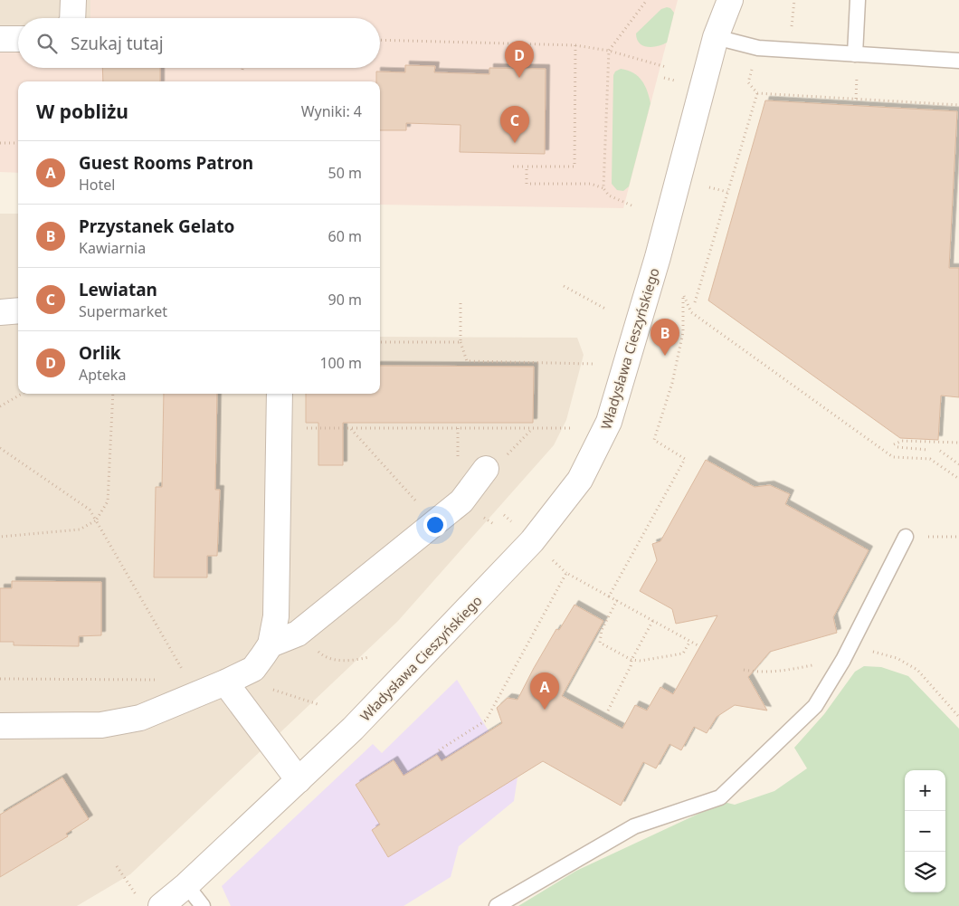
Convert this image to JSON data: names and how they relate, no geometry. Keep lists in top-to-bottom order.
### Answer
{
  "streets": {
    "street": ["Władysława Cieszyńskiego"]
  },
  "page": {
    "search": "Szukaj tutaj",
    "pins": [
      "D",
      "C",
      "B",
      "A"
    ],
    "heading": ["W pobliżu", "Wyniki: 4"],
    "list": [
      {
        "mark": "A",
        "name": "Guest Rooms Patron",
        "note": "Hotel",
        "value": "50 m"
      },
      {
        "mark": "B",
        "name": "Przystanek Gelato",
        "note": "Kawiarnia",
        "value": "60 m"
      },
      {
        "mark": "C",
        "name": "Lewiatan",
        "note": "Supermarket",
        "value": "90 m"
      },
      {
        "mark": "D",
        "name": "Orlik",
        "note": "Apteka",
        "value": "100 m"
      }
    ],
    "map_buttons": ["+", "−"]
  }
}
